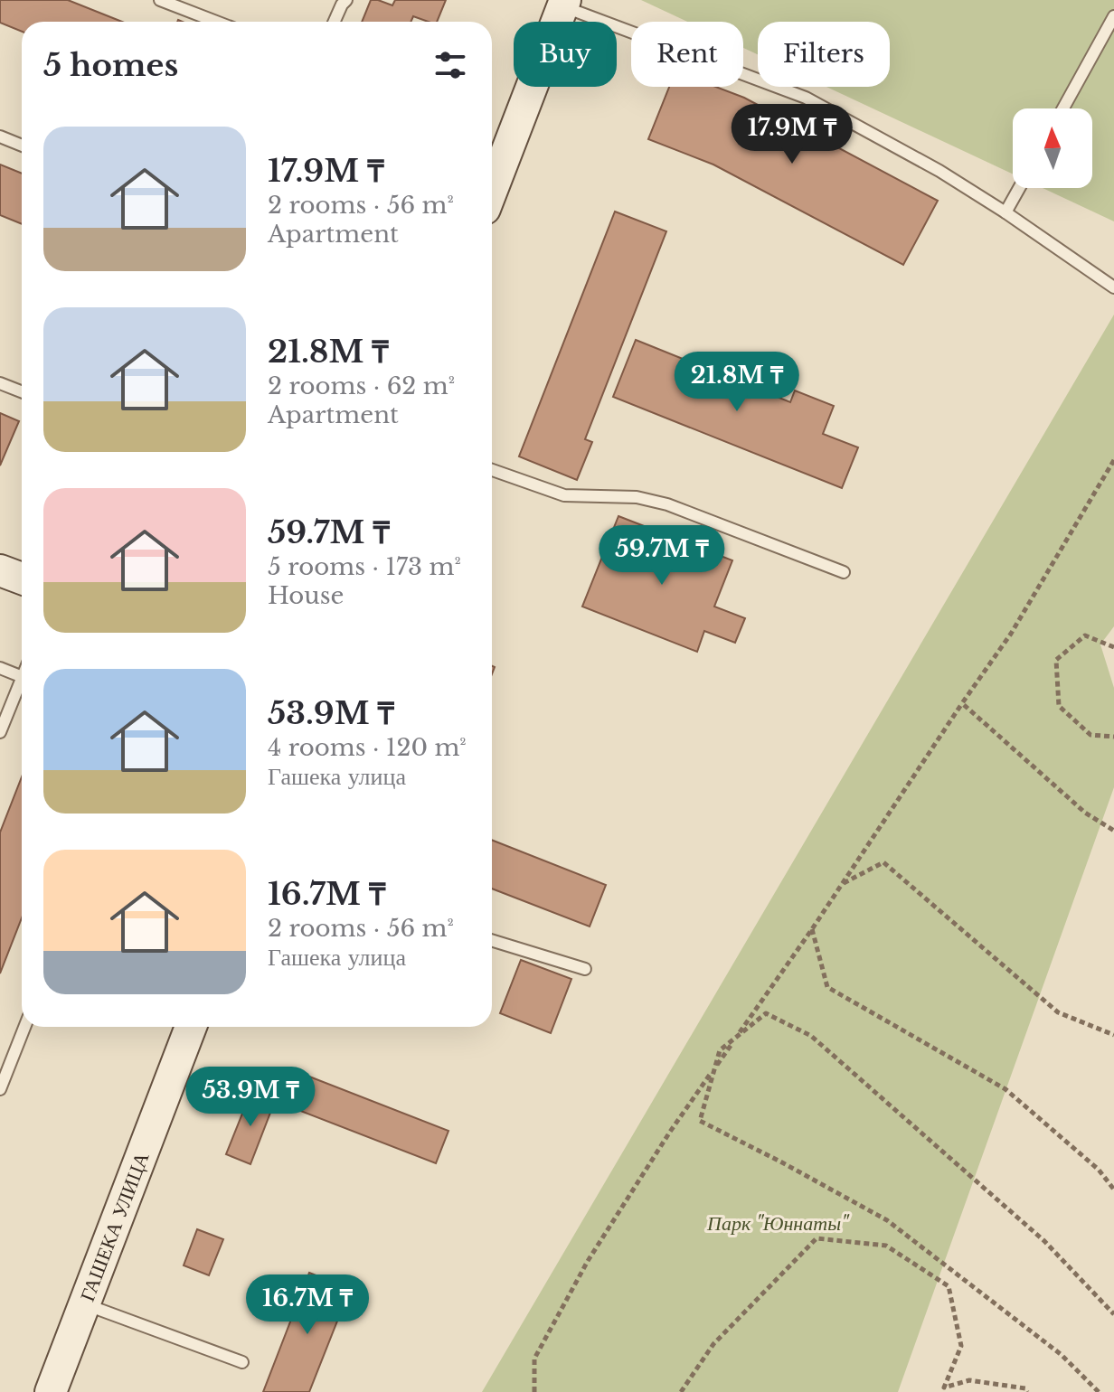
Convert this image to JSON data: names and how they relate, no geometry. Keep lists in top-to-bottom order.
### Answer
{
  "streets": {
    "main road": ["ГАШЕКА УЛИЦА"]
  },
  "parks": ["Парк \"Юннаты\""],
  "north": "top",
  "page": {
    "chip": ["Buy", "Rent", "Filters"],
    "heading": "5 homes",
    "price": [
      "17.9M ₸",
      "21.8M ₸",
      "59.7M ₸",
      "53.9M ₸",
      "16.7M ₸"
    ],
    "list": [
      {
        "name": "17.9M ₸",
        "note": "2 rooms · 56 m² · Apartment"
      },
      {
        "name": "21.8M ₸",
        "note": "2 rooms · 62 m² · Apartment"
      },
      {
        "name": "59.7M ₸",
        "note": "5 rooms · 173 m² · House"
      },
      {
        "name": "53.9M ₸",
        "note": "4 rooms · 120 m² · Гашека улица"
      },
      {
        "name": "16.7M ₸",
        "note": "2 rooms · 56 m² · Гашека улица"
      }
    ]
  }
}
